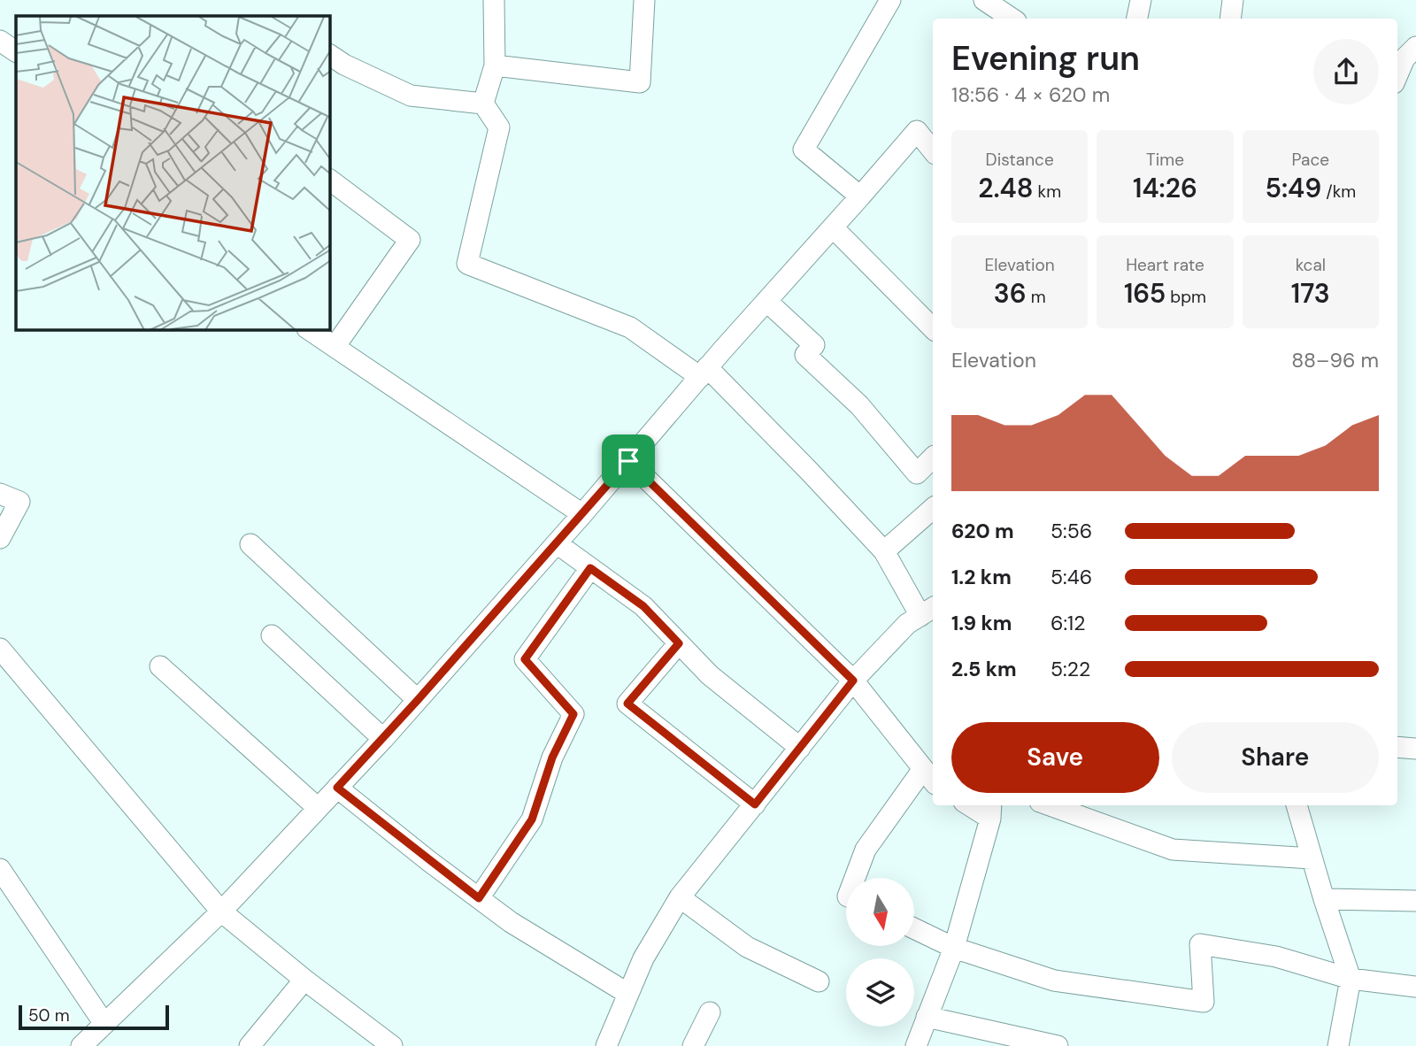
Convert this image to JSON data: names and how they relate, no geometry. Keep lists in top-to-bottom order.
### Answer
{
  "scale_bar": "50 m",
  "north": "bottom",
  "page": {
    "heading": ["Evening run", "18:56 · 4 × 620 m"],
    "stats": [
      ["Distance", "2.48 km"],
      ["Time", "14:26"],
      ["Pace", "5:49 /km"],
      ["Elevation", "36 m"],
      ["Heart rate", "165 bpm"],
      ["kcal", "173"]
    ],
    "chart": ["Elevation", "88–96 m"],
    "list": [
      {
        "name": "620 m",
        "note": "5:56"
      },
      {
        "name": "1.2 km",
        "note": "5:46"
      },
      {
        "name": "1.9 km",
        "note": "6:12"
      },
      {
        "name": "2.5 km",
        "note": "5:22"
      }
    ],
    "buttons": ["Save", "Share"],
    "scale": "50 m"
  }
}
